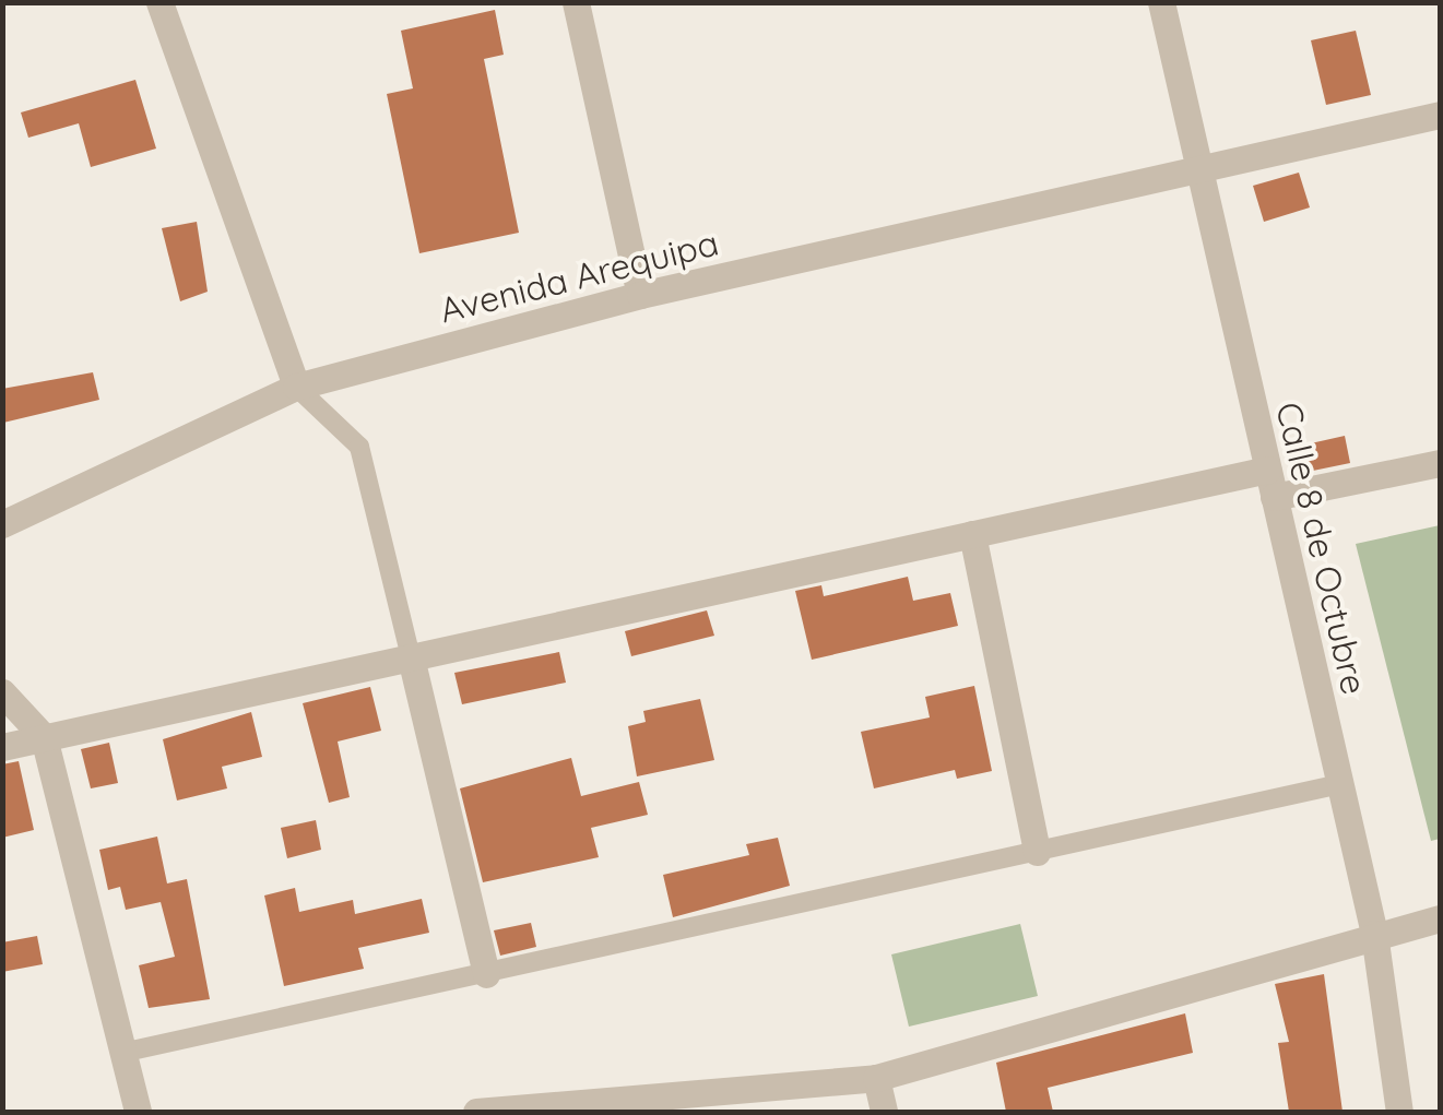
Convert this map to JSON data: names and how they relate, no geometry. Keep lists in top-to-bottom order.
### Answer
{
  "streets": {
    "street": ["Avenida Arequipa", "Calle 8 de Octubre"]
  },
  "crossings": [
    ["Avenida Arequipa", "Calle 8 de Octubre"]
  ]
}
